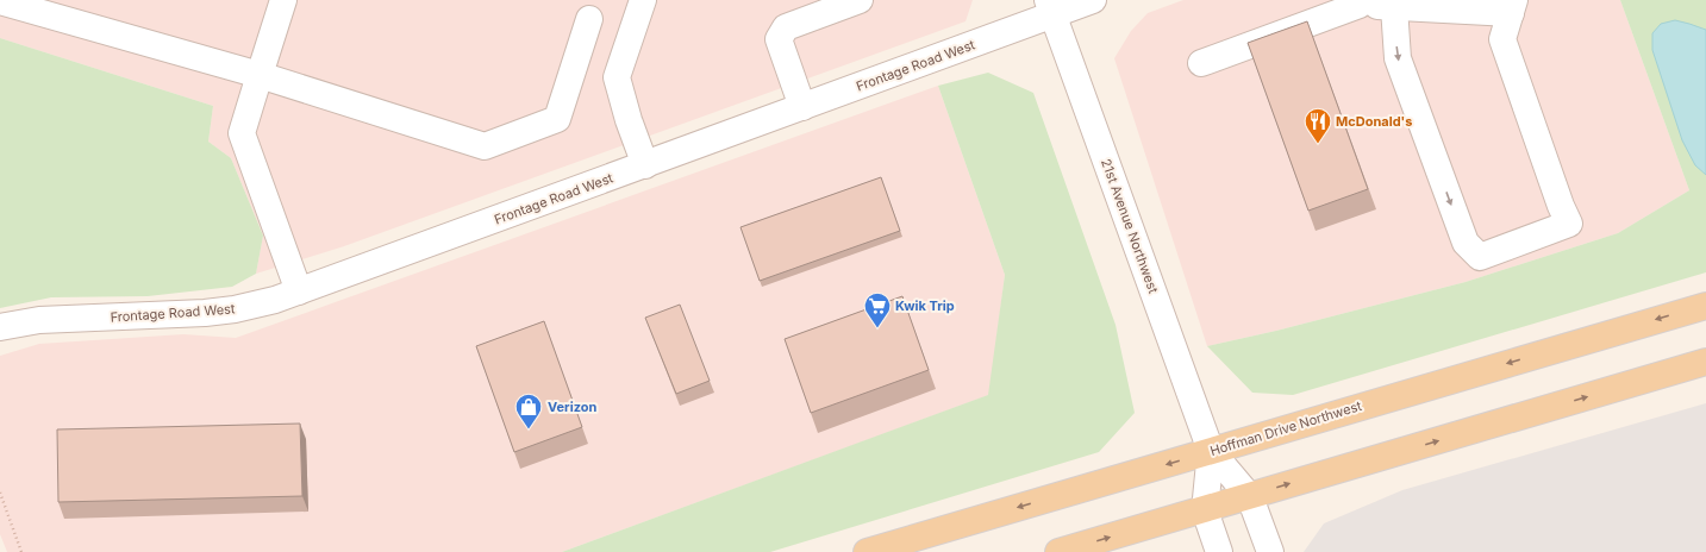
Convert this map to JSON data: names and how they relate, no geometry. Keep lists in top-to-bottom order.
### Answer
{
  "streets": {
    "main road": ["Hoffman Drive Northwest"],
    "street": ["Frontage Road West", "21st Avenue Northwest"]
  },
  "crossings": [
    ["Frontage Road West", "21st Avenue Northwest"],
    ["21st Avenue Northwest", "Hoffman Drive Northwest"]
  ],
  "places": {
    "restaurant": ["McDonald's"],
    "supermarket": ["Kwik Trip"],
    "shop": ["Verizon"]
  }
}
